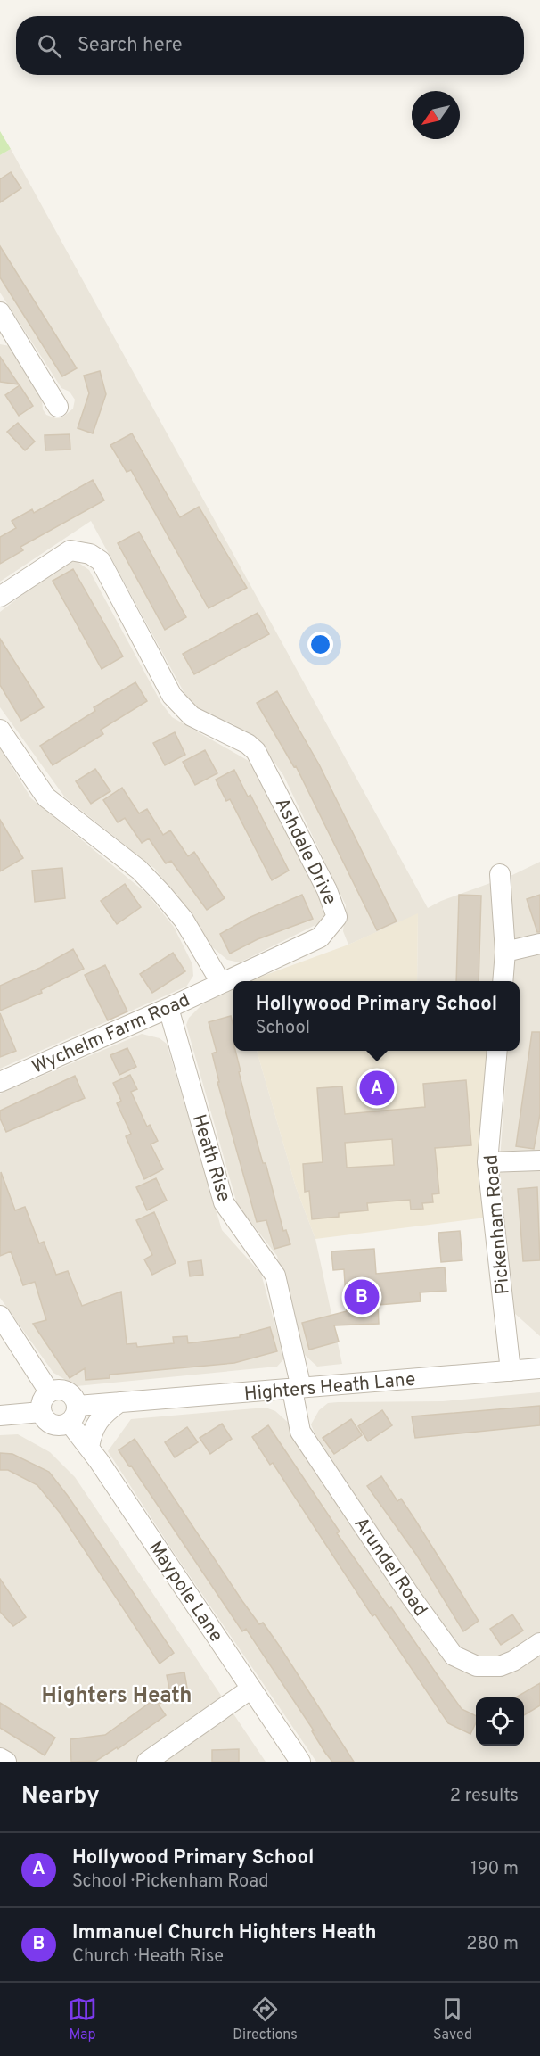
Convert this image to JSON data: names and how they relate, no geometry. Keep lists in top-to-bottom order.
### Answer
{
  "streets": {
    "street": [
      "Ashdale Drive",
      "Wychelm Farm Road",
      "Heath Rise",
      "Pickenham Road",
      "Highters Heath Lane",
      "Arundel Road",
      "Maypole Lane"
    ]
  },
  "crossings": [
    ["Ashdale Drive", "Wychelm Farm Road"],
    ["Wychelm Farm Road", "Heath Rise"],
    ["Heath Rise", "Highters Heath Lane"],
    ["Heath Rise", "Arundel Road"],
    ["Pickenham Road", "Highters Heath Lane"],
    ["Highters Heath Lane", "Arundel Road"],
    ["Highters Heath Lane", "Maypole Lane"]
  ],
  "districts": ["Highters Heath"],
  "north": "bottom left",
  "page": {
    "search": "Search here",
    "popup": ["Hollywood Primary School", "School"],
    "pins": ["A", "B"],
    "heading": ["Nearby", "2 results"],
    "list": [
      {
        "mark": "A",
        "name": "Hollywood Primary School",
        "note": "School · Pickenham Road",
        "value": "190 m"
      },
      {
        "mark": "B",
        "name": "Immanuel Church Highters Heath",
        "note": "Church · Heath Rise",
        "value": "280 m"
      }
    ],
    "nav": ["Map", "Directions", "Saved"]
  }
}
